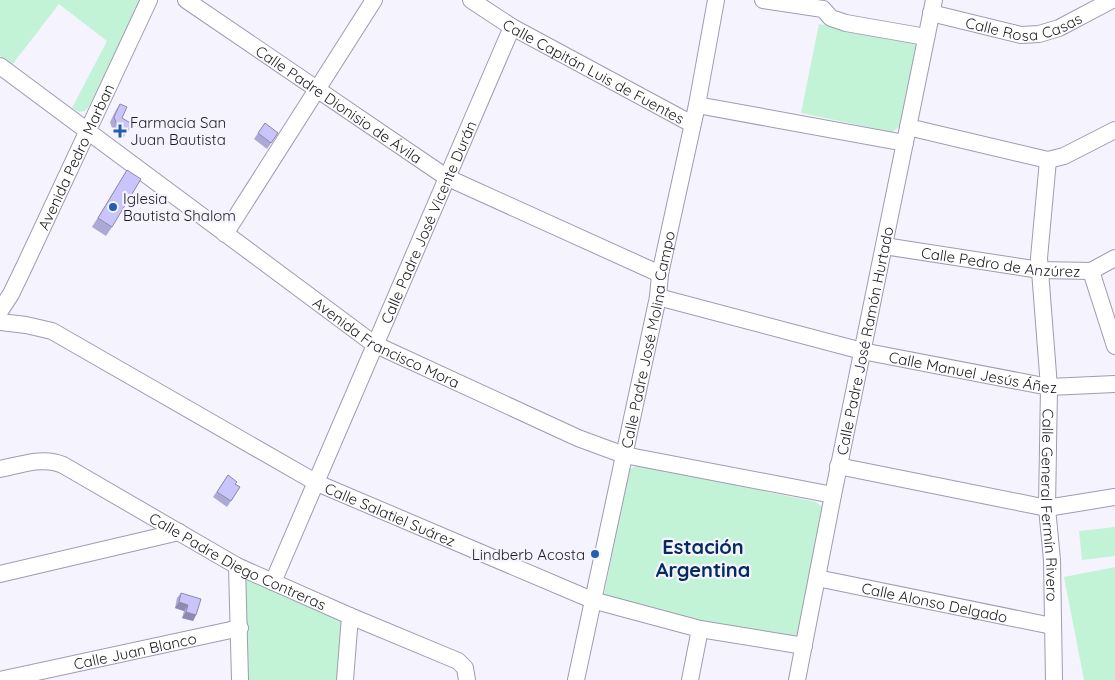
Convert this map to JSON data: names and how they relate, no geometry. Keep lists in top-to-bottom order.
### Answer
{
  "streets": {
    "street": [
      "Calle Rosa Casas",
      "Calle Capitán Luis de Fuentes",
      "Calle Padre Dionisio de Ávila",
      "Avenida Pedro Marban",
      "Calle Padre José Vicente Durán",
      "Calle Pedro de Anzúrez",
      "Calle Padre José Molina Campo",
      "Calle Padre José Ramón Hurtado",
      "Avenida Francisco Mora",
      "Calle Manuel Jesús Áñez",
      "Calle General Fermín Rivero",
      "Calle Salatiel Suárez",
      "Calle Padre Diego Contreras",
      "Calle Alonso Delgado",
      "Calle Juan Blanco"
    ]
  },
  "crossings": [
    ["Calle Rosa Casas", "Calle Padre José Ramón Hurtado"],
    ["Calle Capitán Luis de Fuentes", "Calle Padre José Vicente Durán"],
    ["Calle Capitán Luis de Fuentes", "Calle Padre José Molina Campo"],
    ["Calle Capitán Luis de Fuentes", "Calle Padre José Ramón Hurtado"],
    ["Calle Padre Dionisio de Ávila", "Calle Padre José Vicente Durán"],
    ["Calle Padre Dionisio de Ávila", "Calle Padre José Molina Campo"],
    ["Avenida Pedro Marban", "Avenida Francisco Mora"],
    ["Calle Padre José Vicente Durán", "Avenida Francisco Mora"],
    ["Calle Padre José Vicente Durán", "Calle Salatiel Suárez"],
    ["Calle Padre José Vicente Durán", "Calle Padre Diego Contreras"],
    ["Calle Pedro de Anzúrez", "Calle Padre José Ramón Hurtado"],
    ["Calle Pedro de Anzúrez", "Calle General Fermín Rivero"],
    ["Calle Padre José Molina Campo", "Avenida Francisco Mora"],
    ["Calle Padre José Molina Campo", "Calle Manuel Jesús Áñez"],
    ["Calle Padre José Molina Campo", "Calle Salatiel Suárez"],
    ["Calle Padre José Ramón Hurtado", "Avenida Francisco Mora"],
    ["Calle Padre José Ramón Hurtado", "Calle Manuel Jesús Áñez"],
    ["Calle Padre José Ramón Hurtado", "Calle Salatiel Suárez"],
    ["Calle Padre José Ramón Hurtado", "Calle Alonso Delgado"],
    ["Calle Manuel Jesús Áñez", "Calle General Fermín Rivero"],
    ["Calle General Fermín Rivero", "Calle Alonso Delgado"]
  ],
  "districts": ["Estación Argentina"],
  "places": {
    "health": ["Farmacia San Juan Bautista"],
    "other": ["Iglesia Bautista Shalom", "Lindberb Acosta"]
  }
}
